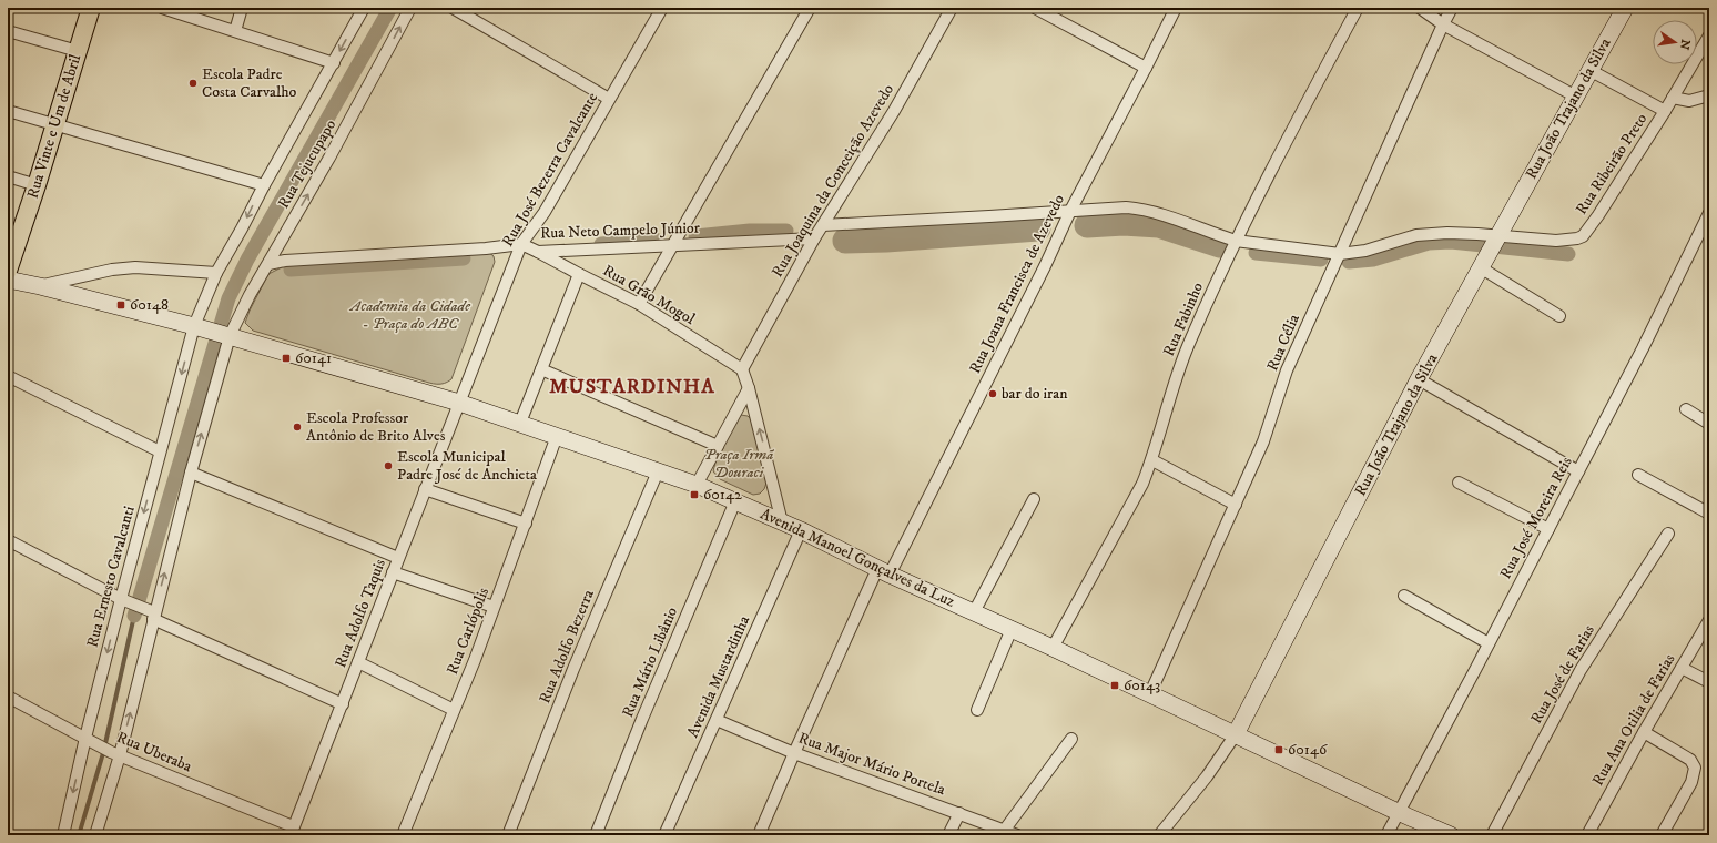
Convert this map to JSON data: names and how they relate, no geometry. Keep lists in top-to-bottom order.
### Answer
{
  "streets": {
    "main road": ["Rua João Trajano da Silva", "Rua Vinte e Um de Abril", "Avenida Manoel Gonçalves da Luz"],
    "street": [
      "Rua Tejucupapo",
      "Rua Ribeirão Preto",
      "Rua José Bezerra Cavalcante",
      "Rua Joaquina da Conceição Azevedo",
      "Rua Neto Campelo Júnior",
      "Rua Joana Francisca de Azevedo",
      "Rua Grão Mogol",
      "Rua Fabinho",
      "Rua Célia",
      "Rua José Moreira Reis",
      "Rua Ernesto Cavalcanti",
      "Rua Adolfo Taquis",
      "Rua Carlópolis",
      "Rua Adolfo Bezerra",
      "Rua Mário Libânio",
      "Rua José de Farias",
      "Avenida Mustardinha",
      "Rua Ana Otilia de Farias",
      "Rua Uberaba",
      "Rua Major Mário Portela"
    ]
  },
  "crossings": [
    ["Rua João Trajano da Silva", "Rua Ribeirão Preto"],
    ["Rua João Trajano da Silva", "Avenida Manoel Gonçalves da Luz"],
    ["Rua Tejucupapo", "Rua Neto Campelo Júnior"],
    ["Rua Tejucupapo", "Avenida Manoel Gonçalves da Luz"],
    ["Rua Tejucupapo", "Rua Ernesto Cavalcanti"],
    ["Rua Ribeirão Preto", "Rua Célia"],
    ["Rua José Bezerra Cavalcante", "Rua Neto Campelo Júnior"],
    ["Rua José Bezerra Cavalcante", "Avenida Manoel Gonçalves da Luz"],
    ["Rua José Bezerra Cavalcante", "Rua Adolfo Taquis"],
    ["Rua Joaquina da Conceição Azevedo", "Rua Neto Campelo Júnior"],
    ["Rua Joaquina da Conceição Azevedo", "Rua Grão Mogol"],
    ["Rua Neto Campelo Júnior", "Rua Grão Mogol"],
    ["Rua Joana Francisca de Azevedo", "Avenida Manoel Gonçalves da Luz"],
    ["Rua Joana Francisca de Azevedo", "Rua Major Mário Portela"],
    ["Rua Fabinho", "Avenida Manoel Gonçalves da Luz"],
    ["Rua Célia", "Avenida Manoel Gonçalves da Luz"],
    ["Rua José Moreira Reis", "Avenida Manoel Gonçalves da Luz"],
    ["Avenida Manoel Gonçalves da Luz", "Rua Ernesto Cavalcanti"],
    ["Avenida Manoel Gonçalves da Luz", "Rua Adolfo Taquis"],
    ["Avenida Manoel Gonçalves da Luz", "Rua Carlópolis"],
    ["Avenida Manoel Gonçalves da Luz", "Rua Adolfo Bezerra"],
    ["Avenida Manoel Gonçalves da Luz", "Rua Mário Libânio"],
    ["Avenida Manoel Gonçalves da Luz", "Avenida Mustardinha"],
    ["Rua Ernesto Cavalcanti", "Rua Uberaba"],
    ["Rua Adolfo Taquis", "Rua Uberaba"],
    ["Avenida Mustardinha", "Rua Major Mário Portela"]
  ],
  "districts": ["MUSTARDINHA"],
  "parks": ["Academia da Cidade - Praça do ABC", "Praça Irmã Douraci"],
  "places": {
    "other": [
      "Escola Padre Costa Carvalho",
      "bar do iran",
      "Escola Professor Antônio de Brito Alves",
      "Escola Municipal Padre José de Anchieta"
    ],
    "transit": [
      "60148",
      "60141",
      "60142",
      "60143",
      "60146"
    ]
  },
  "north": "right"
}
